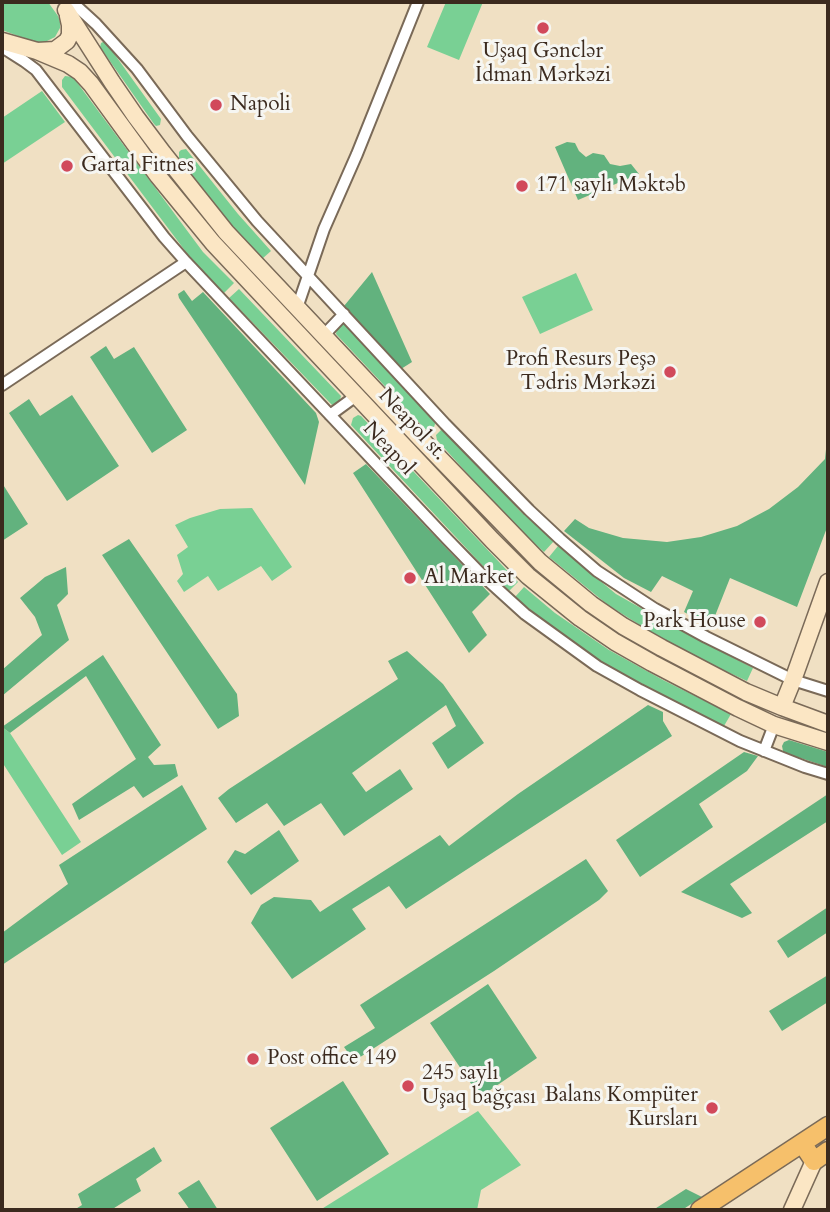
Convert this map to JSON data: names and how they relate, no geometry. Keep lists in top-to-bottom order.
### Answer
{
  "streets": {
    "main road": ["Neapol st."],
    "street": ["Neapol"]
  },
  "places": [
    "Uşaq Gənclər İdman Mərkəzi",
    "Napoli",
    "Gartal Fitnes",
    "171 saylı Məktəb",
    "Profi Resurs Peşə Tədris Mərkəzi",
    "Al Market",
    "Park House",
    "Post office 149",
    "245 saylı Uşaq bağçası",
    "Balans Kompüter Kursları"
  ]
}
